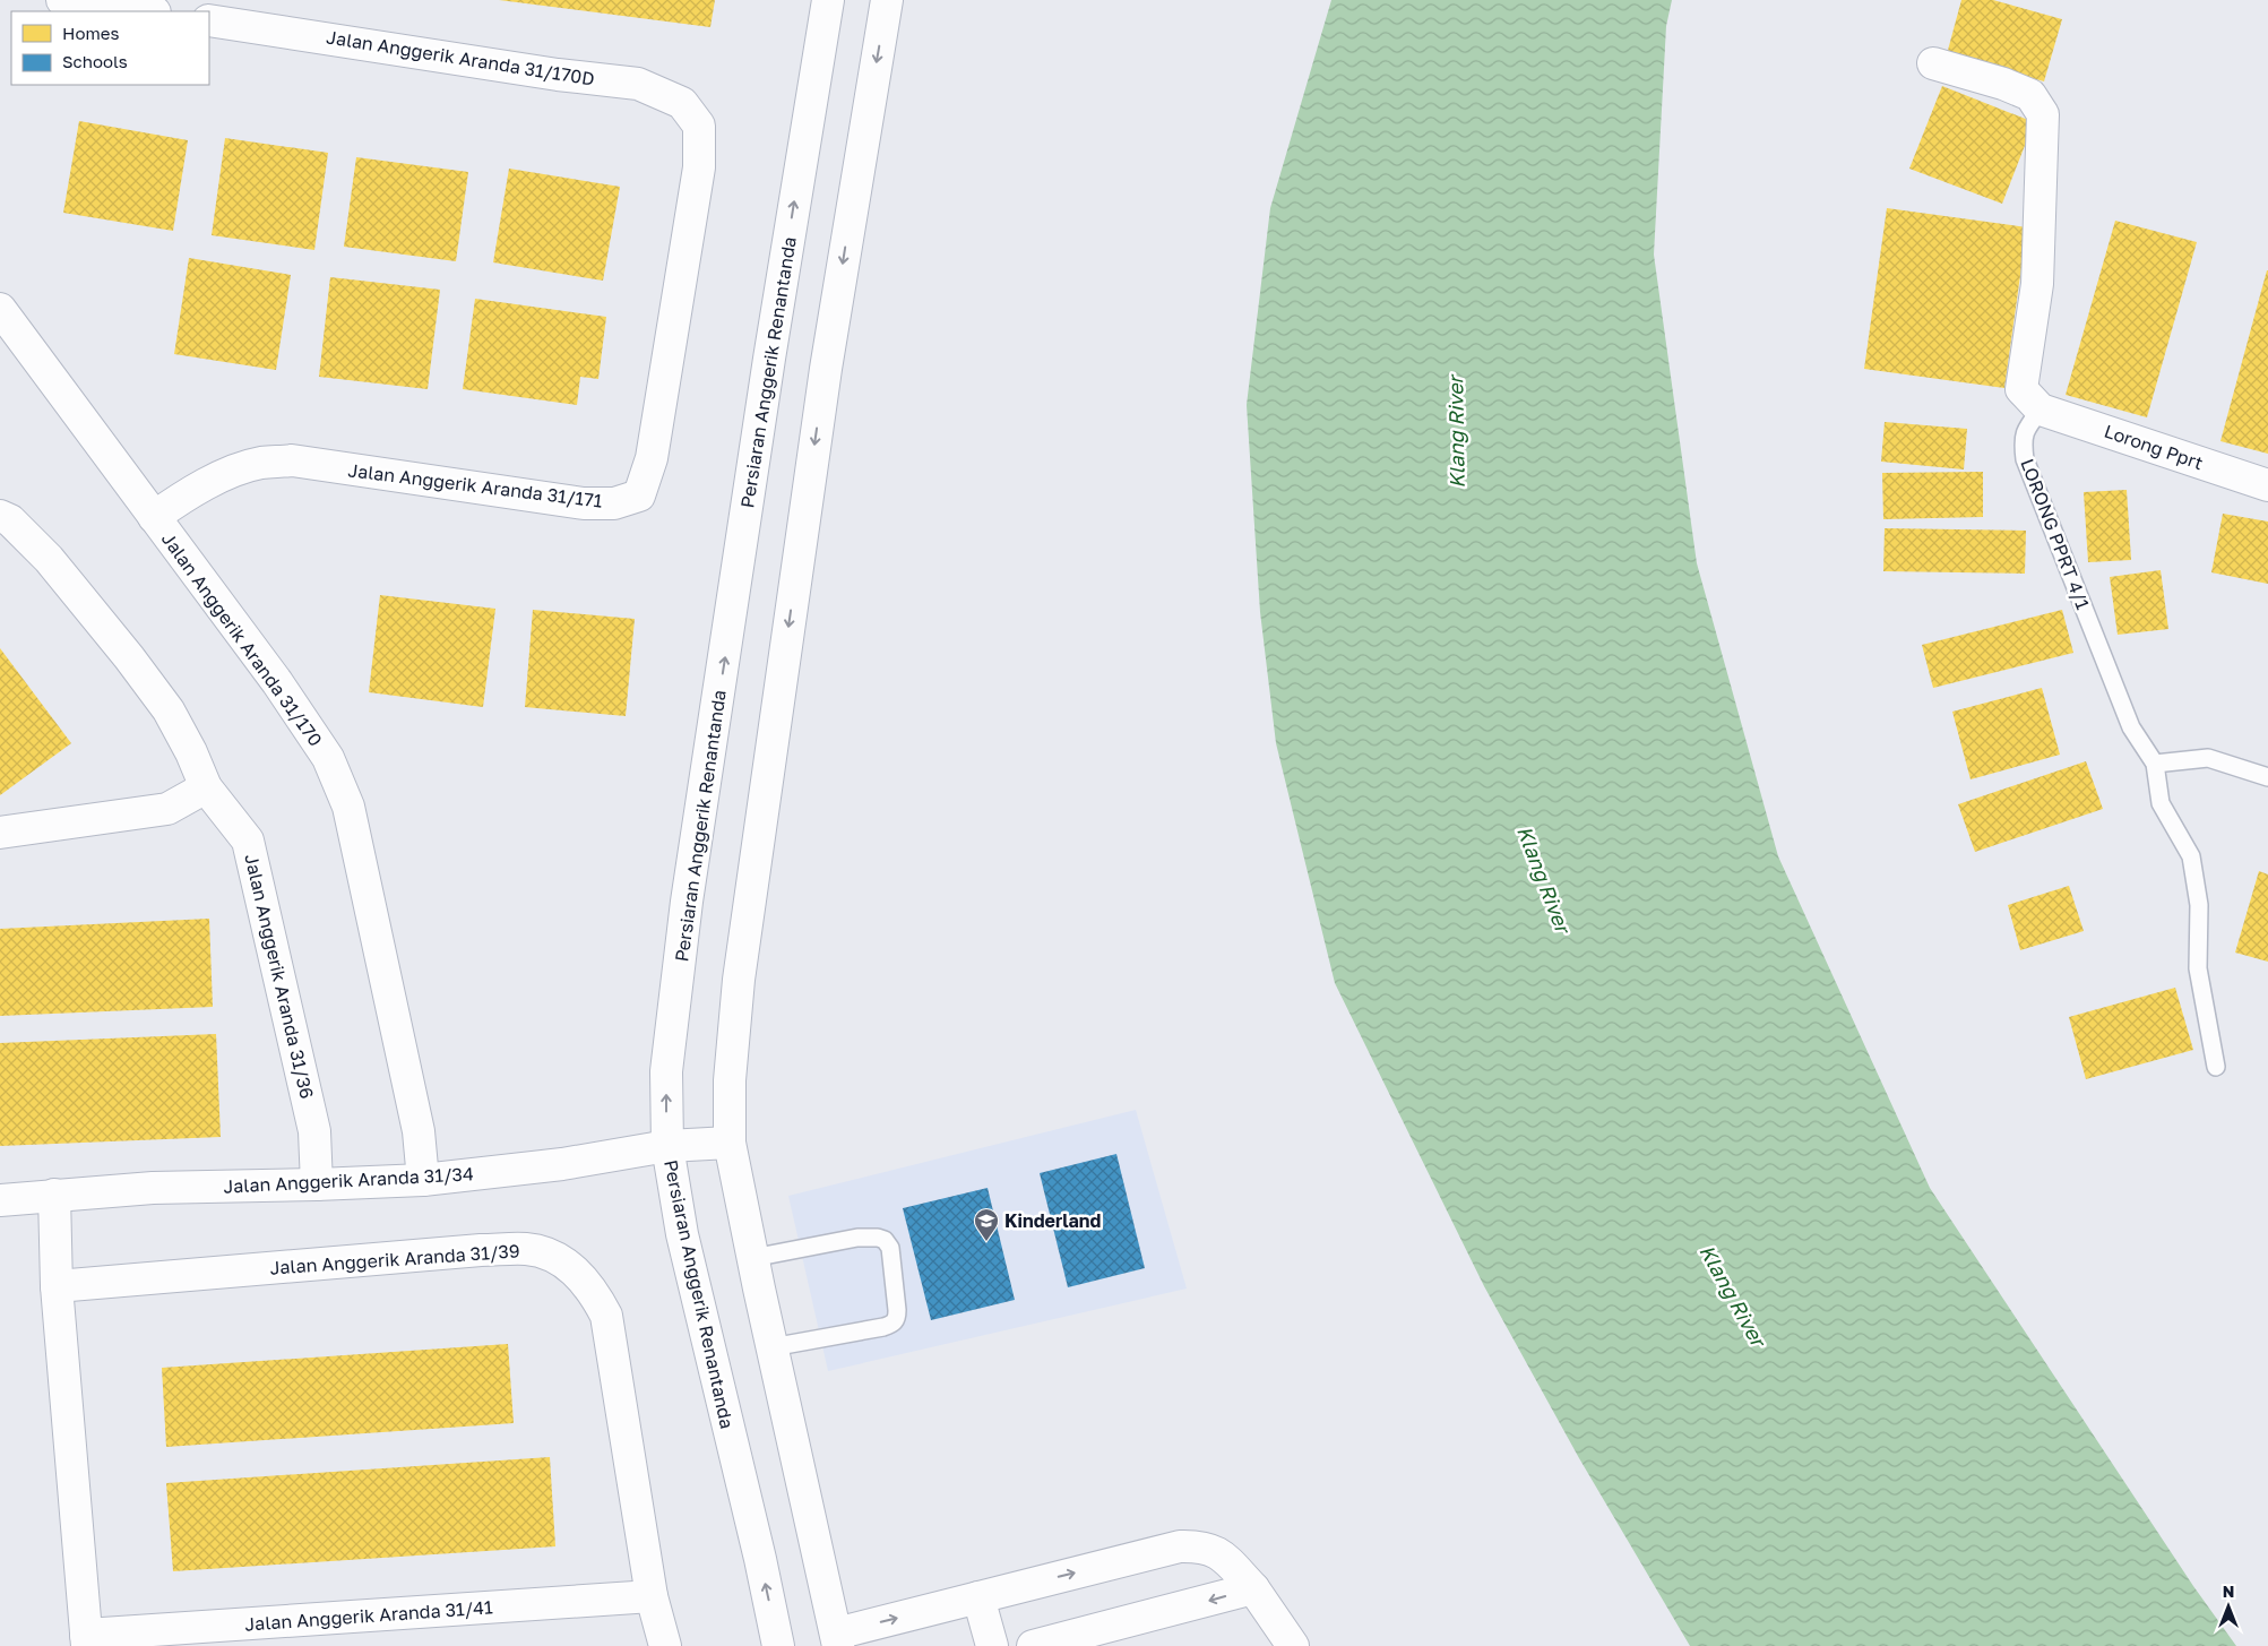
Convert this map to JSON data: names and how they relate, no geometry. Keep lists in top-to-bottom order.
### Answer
{
  "streets": {
    "street": [
      "Jalan Anggerik Aranda 31/170D",
      "Persiaran Anggerik Renantanda",
      "Lorong Pprt",
      "Jalan Anggerik Aranda 31/171",
      "Jalan Anggerik Aranda 31/170",
      "Jalan Anggerik Aranda 31/36",
      "Jalan Anggerik Aranda 31/34",
      "Jalan Anggerik Aranda 31/39",
      "Jalan Anggerik Aranda 31/41"
    ],
    "lane": ["LORONG PPRT 4/1"]
  },
  "crossings": [
    ["Jalan Anggerik Aranda 31/170D", "Jalan Anggerik Aranda 31/171"],
    ["Persiaran Anggerik Renantanda", "Jalan Anggerik Aranda 31/34"],
    ["Lorong Pprt", "LORONG PPRT 4/1"],
    ["Jalan Anggerik Aranda 31/171", "Jalan Anggerik Aranda 31/170"],
    ["Jalan Anggerik Aranda 31/170", "Jalan Anggerik Aranda 31/34"],
    ["Jalan Anggerik Aranda 31/36", "Jalan Anggerik Aranda 31/34"],
    ["Jalan Anggerik Aranda 31/39", "Jalan Anggerik Aranda 31/41"]
  ],
  "water": ["Klang River"],
  "places": {
    "school or university": ["Kinderland"]
  },
  "legend": ["Homes", "Schools"],
  "north": "top"
}
